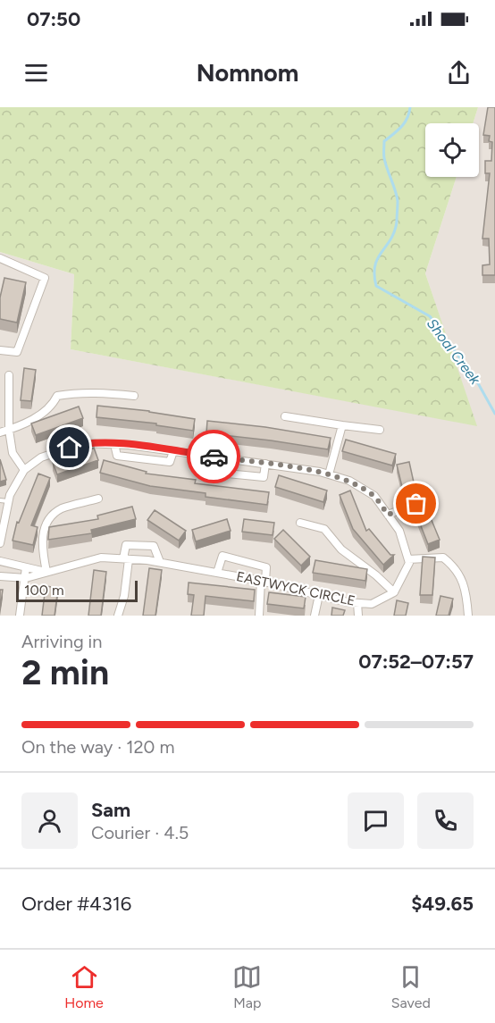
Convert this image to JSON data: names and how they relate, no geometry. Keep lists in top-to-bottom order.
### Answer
{
  "streets": {
    "street": ["EASTWYCK CIRCLE"]
  },
  "water": ["Shoal Creek"],
  "scale_bar": "100 m",
  "page": {
    "status": "07:50",
    "header": "Nomnom",
    "scale": "100 m",
    "heading": ["2 min", "Arriving in", "07:52–07:57"],
    "panel": [
      "Sam",
      "Courier · 4.5",
      "Order #4316",
      "$49.65"
    ],
    "bar": "On the way · 120 m",
    "tabs": ["Home", "Map", "Saved"]
  }
}
